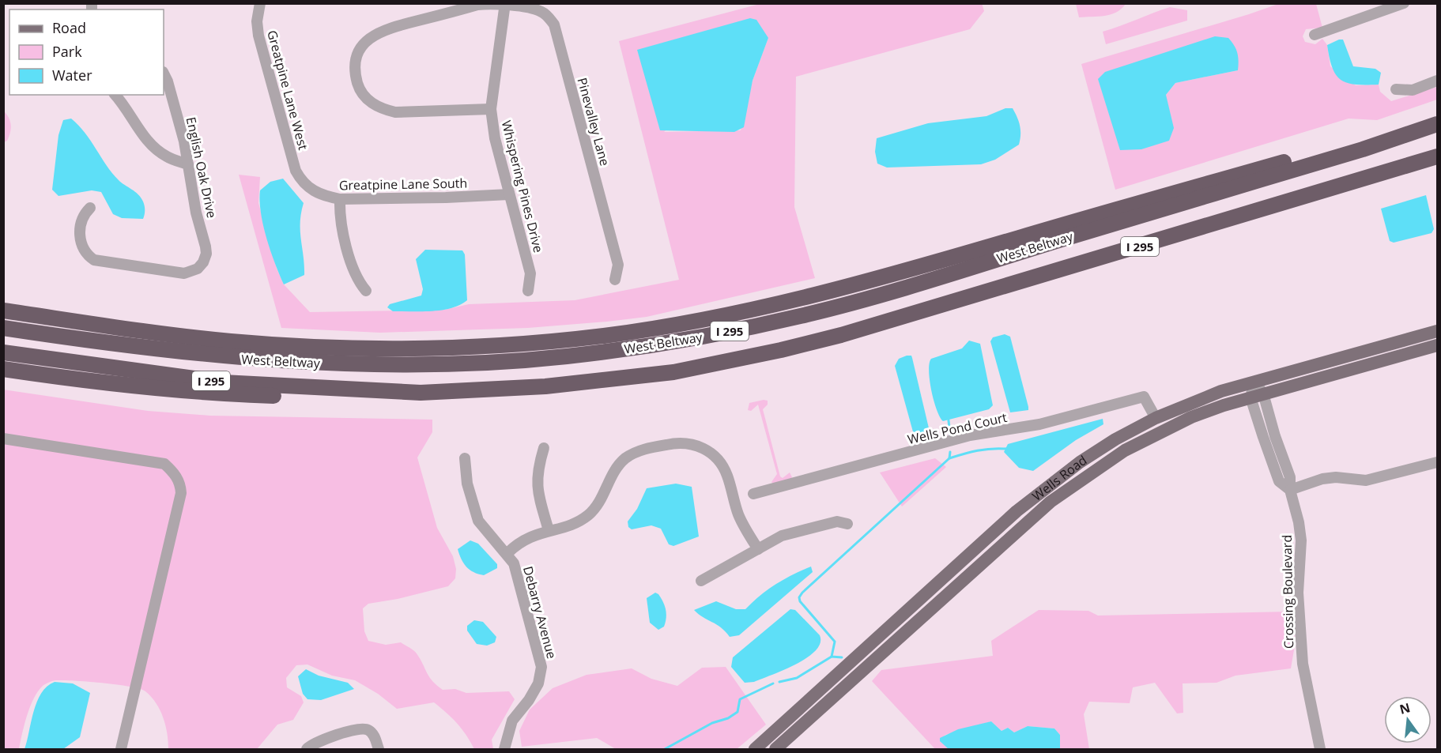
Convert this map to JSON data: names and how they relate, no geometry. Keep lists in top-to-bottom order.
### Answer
{
  "streets": {
    "highway": ["I 295", "West Beltway"],
    "main road": ["Wells Road"],
    "street": [
      "Greatpine Lane West",
      "Pinevalley Lane",
      "English Oak Drive",
      "Greatpine Lane South",
      "Whispering Pines Drive",
      "Wells Pond Court",
      "Crossing Boulevard",
      "Debarry Avenue"
    ]
  },
  "crossings": [
    ["Greatpine Lane West", "Greatpine Lane South"],
    ["Pinevalley Lane", "Whispering Pines Drive"],
    ["Greatpine Lane South", "Whispering Pines Drive"],
    ["Wells Pond Court", "Wells Road"],
    ["Wells Road", "Crossing Boulevard"]
  ],
  "legend": ["Road", "Park", "Water"],
  "north": "top"
}
